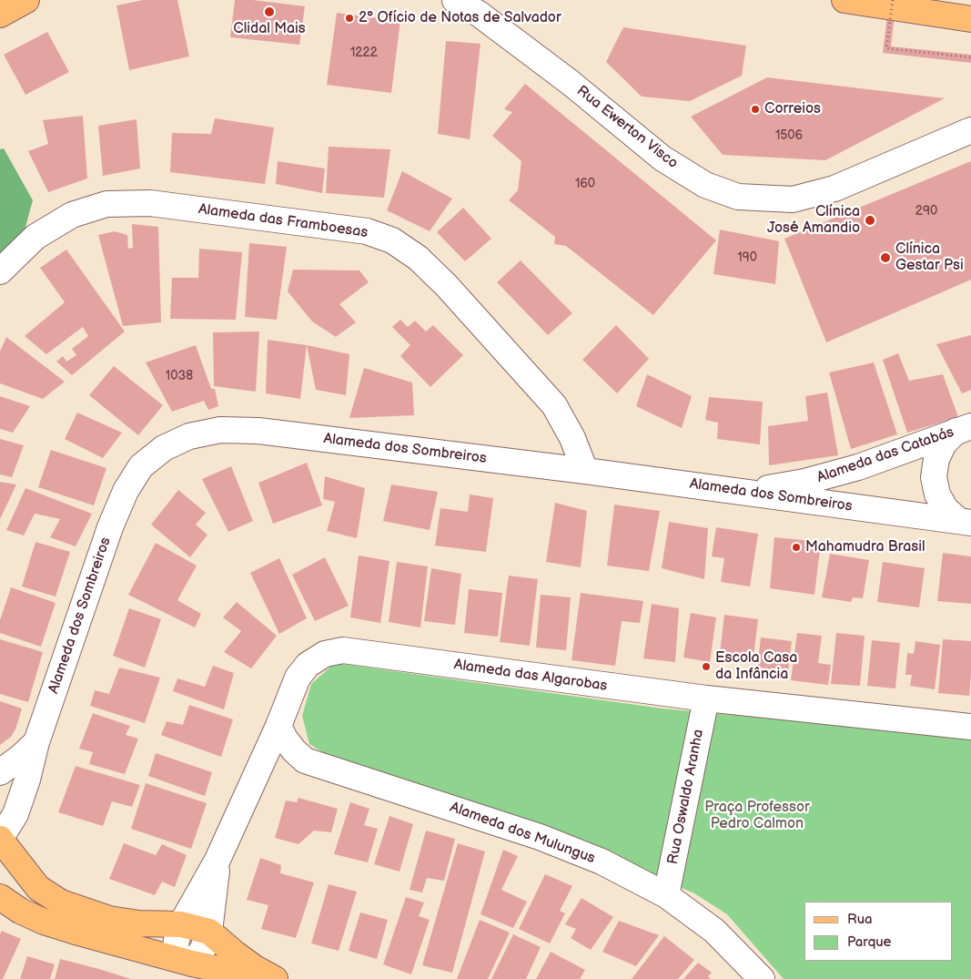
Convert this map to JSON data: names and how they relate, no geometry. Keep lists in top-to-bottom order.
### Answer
{
  "streets": {
    "street": [
      "Rua Ewerton Visco",
      "Alameda das Framboesas",
      "Alameda dos Sombreiros",
      "Alameda das Catabás",
      "Alameda das Algarobas",
      "Rua Oswaldo Aranha",
      "Alameda dos Mulungus"
    ]
  },
  "crossings": [
    ["Alameda das Framboesas", "Alameda dos Sombreiros"],
    ["Alameda dos Sombreiros", "Alameda das Catabás"],
    ["Alameda das Algarobas", "Rua Oswaldo Aranha"],
    ["Alameda das Algarobas", "Alameda dos Mulungus"],
    ["Rua Oswaldo Aranha", "Alameda dos Mulungus"]
  ],
  "parks": ["Praça Professor Pedro Calmon"],
  "places": [
    "Clidal Mais",
    "2° Ofício de Notas de Salvador",
    "Correios",
    "Clínica José Amandio",
    "Clínica Gestar Psi",
    "Mahamudra Brasil",
    "Escola Casa da Infância"
  ],
  "house_numbers": [
    "1222",
    "1506",
    "160",
    "290",
    "190",
    "1038"
  ],
  "legend": ["Rua", "Parque"]
}
